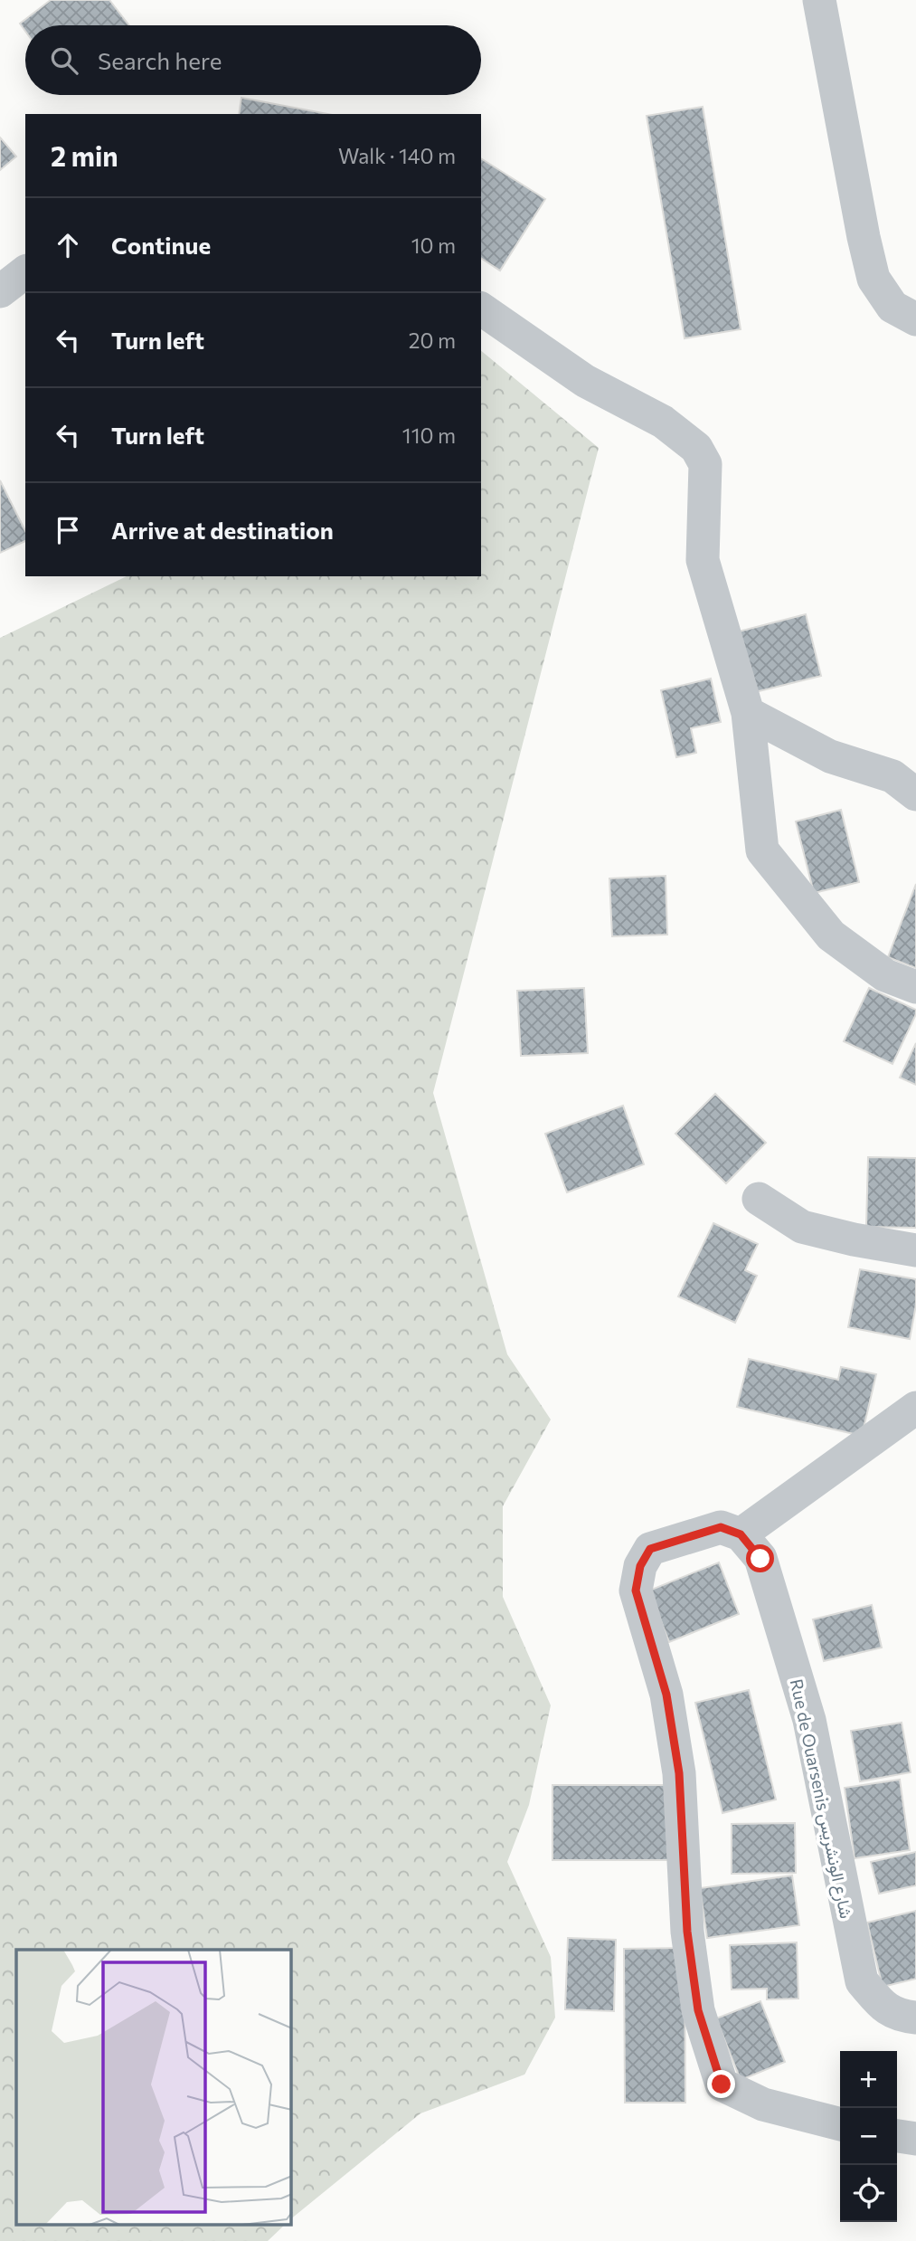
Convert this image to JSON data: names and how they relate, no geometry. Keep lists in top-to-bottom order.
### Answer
{
  "streets": {
    "street": ["Rue de Ouarsenis شارع الونشريس"]
  },
  "page": {
    "search": "Search here",
    "heading": ["2 min", "Walk · 140 m"],
    "list": [
      ["Continue", "10 m"],
      ["Turn left", "20 m"],
      ["Turn left", "110 m"],
      "Arrive at destination"
    ],
    "map_buttons": ["+", "−"]
  }
}
